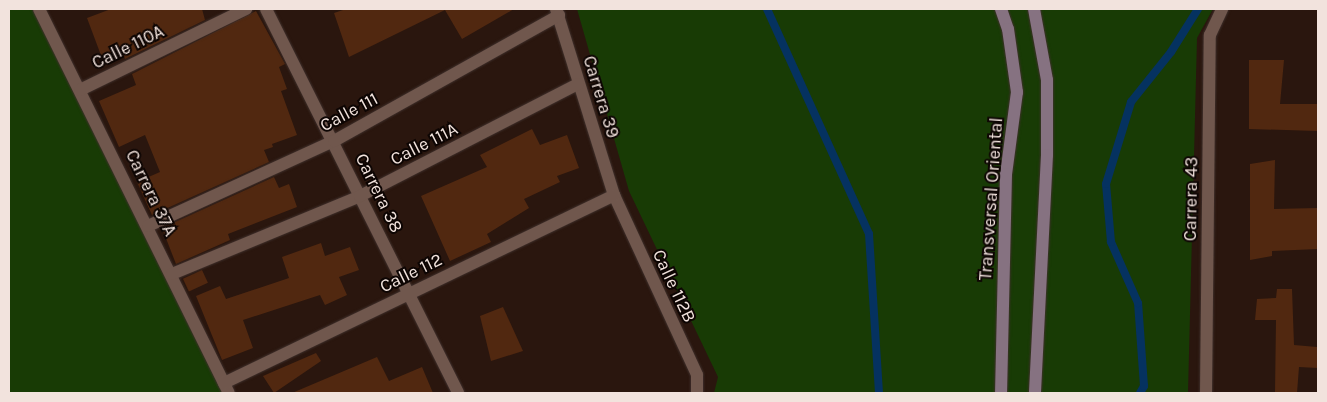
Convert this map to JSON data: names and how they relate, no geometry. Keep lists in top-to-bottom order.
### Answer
{
  "streets": {
    "main road": ["Transversal Oriental"],
    "street": [
      "Calle 110A",
      "Carrera 39",
      "Calle 111",
      "Calle 111A",
      "Carrera 37A",
      "Carrera 38",
      "Carrera 43",
      "Calle 112",
      "Calle 112B"
    ]
  },
  "crossings": [
    ["Calle 110A", "Carrera 37A"],
    ["Carrera 39", "Calle 111"],
    ["Carrera 39", "Calle 111A"],
    ["Carrera 39", "Calle 112"],
    ["Carrera 39", "Calle 112B"],
    ["Calle 111", "Carrera 37A"],
    ["Calle 111", "Carrera 38"],
    ["Calle 111A", "Carrera 37A"],
    ["Calle 111A", "Carrera 38"],
    ["Carrera 37A", "Calle 112"],
    ["Carrera 38", "Calle 112"],
    ["Calle 112", "Calle 112B"]
  ]
}
